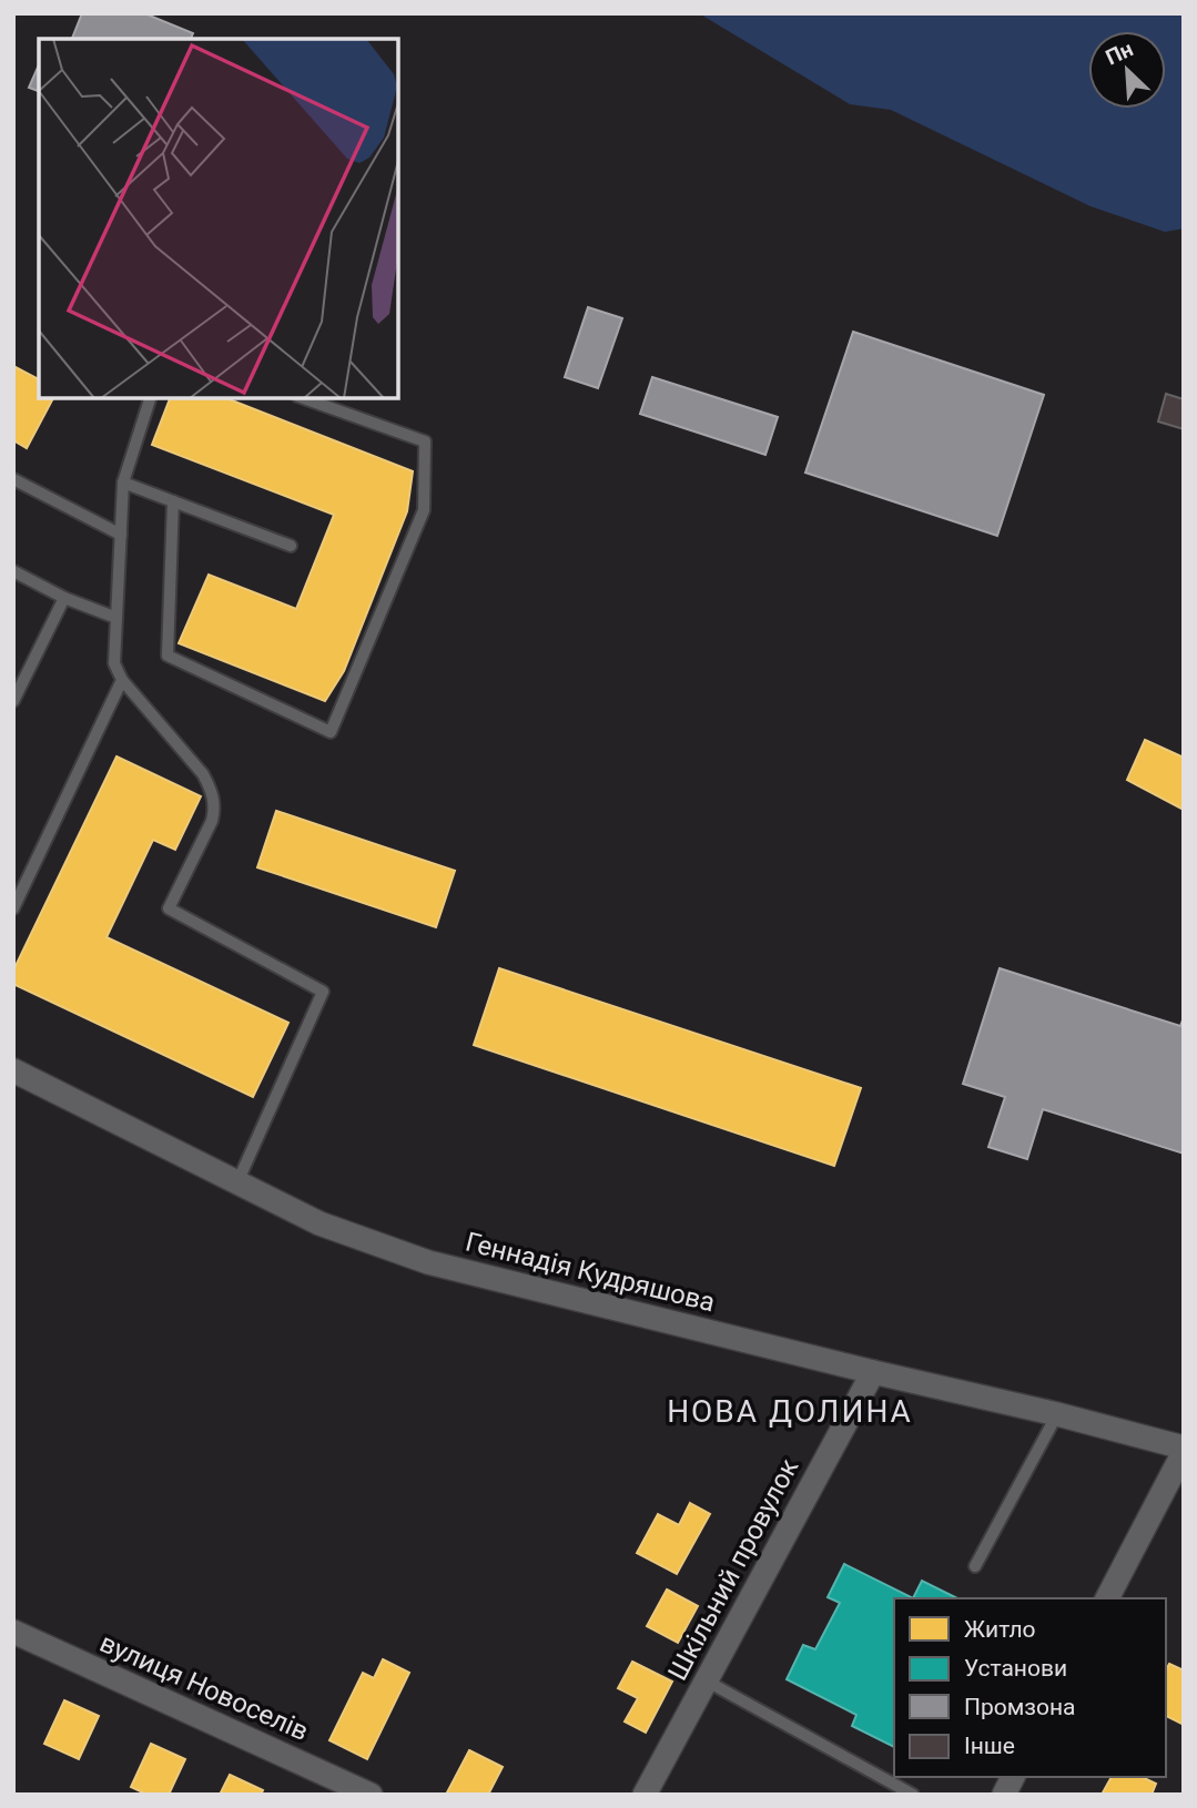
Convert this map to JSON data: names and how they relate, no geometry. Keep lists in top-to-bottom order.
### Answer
{
  "streets": {
    "street": ["Геннадія Кудряшова", "Шкільний провулок", "вулиця Новоселів"]
  },
  "crossings": [
    ["Геннадія Кудряшова", "Шкільний провулок"]
  ],
  "districts": ["НОВА ДОЛИНА"],
  "legend": [
    "Житло",
    "Установи",
    "Промзона",
    "Інше"
  ],
  "north": "top left"
}
